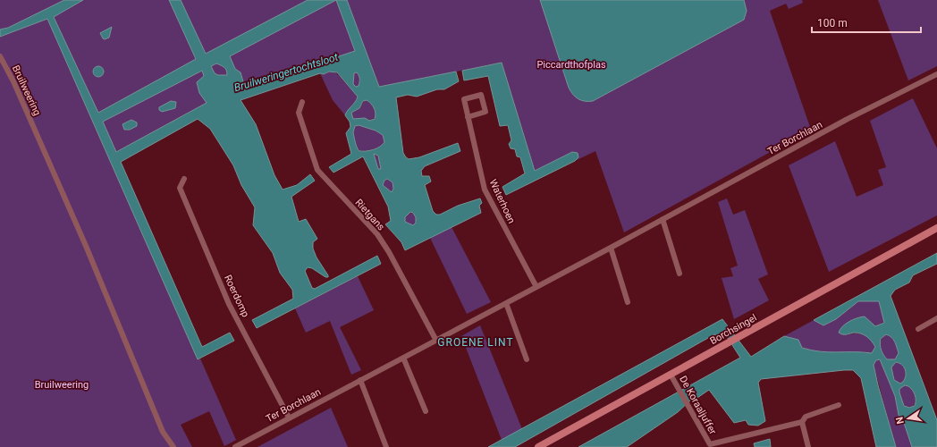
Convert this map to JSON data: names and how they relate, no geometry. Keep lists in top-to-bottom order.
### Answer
{
  "streets": {
    "main road": ["Borchsingel"],
    "street": [
      "Bruilweering",
      "Ter Borchlaan",
      "Waterhoen",
      "Rietgans",
      "Roerdomp",
      "De Koraaljuffer"
    ]
  },
  "crossings": [
    ["Ter Borchlaan", "Waterhoen"],
    ["Ter Borchlaan", "Rietgans"],
    ["Ter Borchlaan", "Roerdomp"],
    ["Borchsingel", "De Koraaljuffer"]
  ],
  "districts": ["GROENE LINT"],
  "water": ["Bruilweringertochtsloot"],
  "parks": ["Piccardthofplas", "Bruilweering"],
  "scale_bar": "100 m",
  "north": "left"
}
